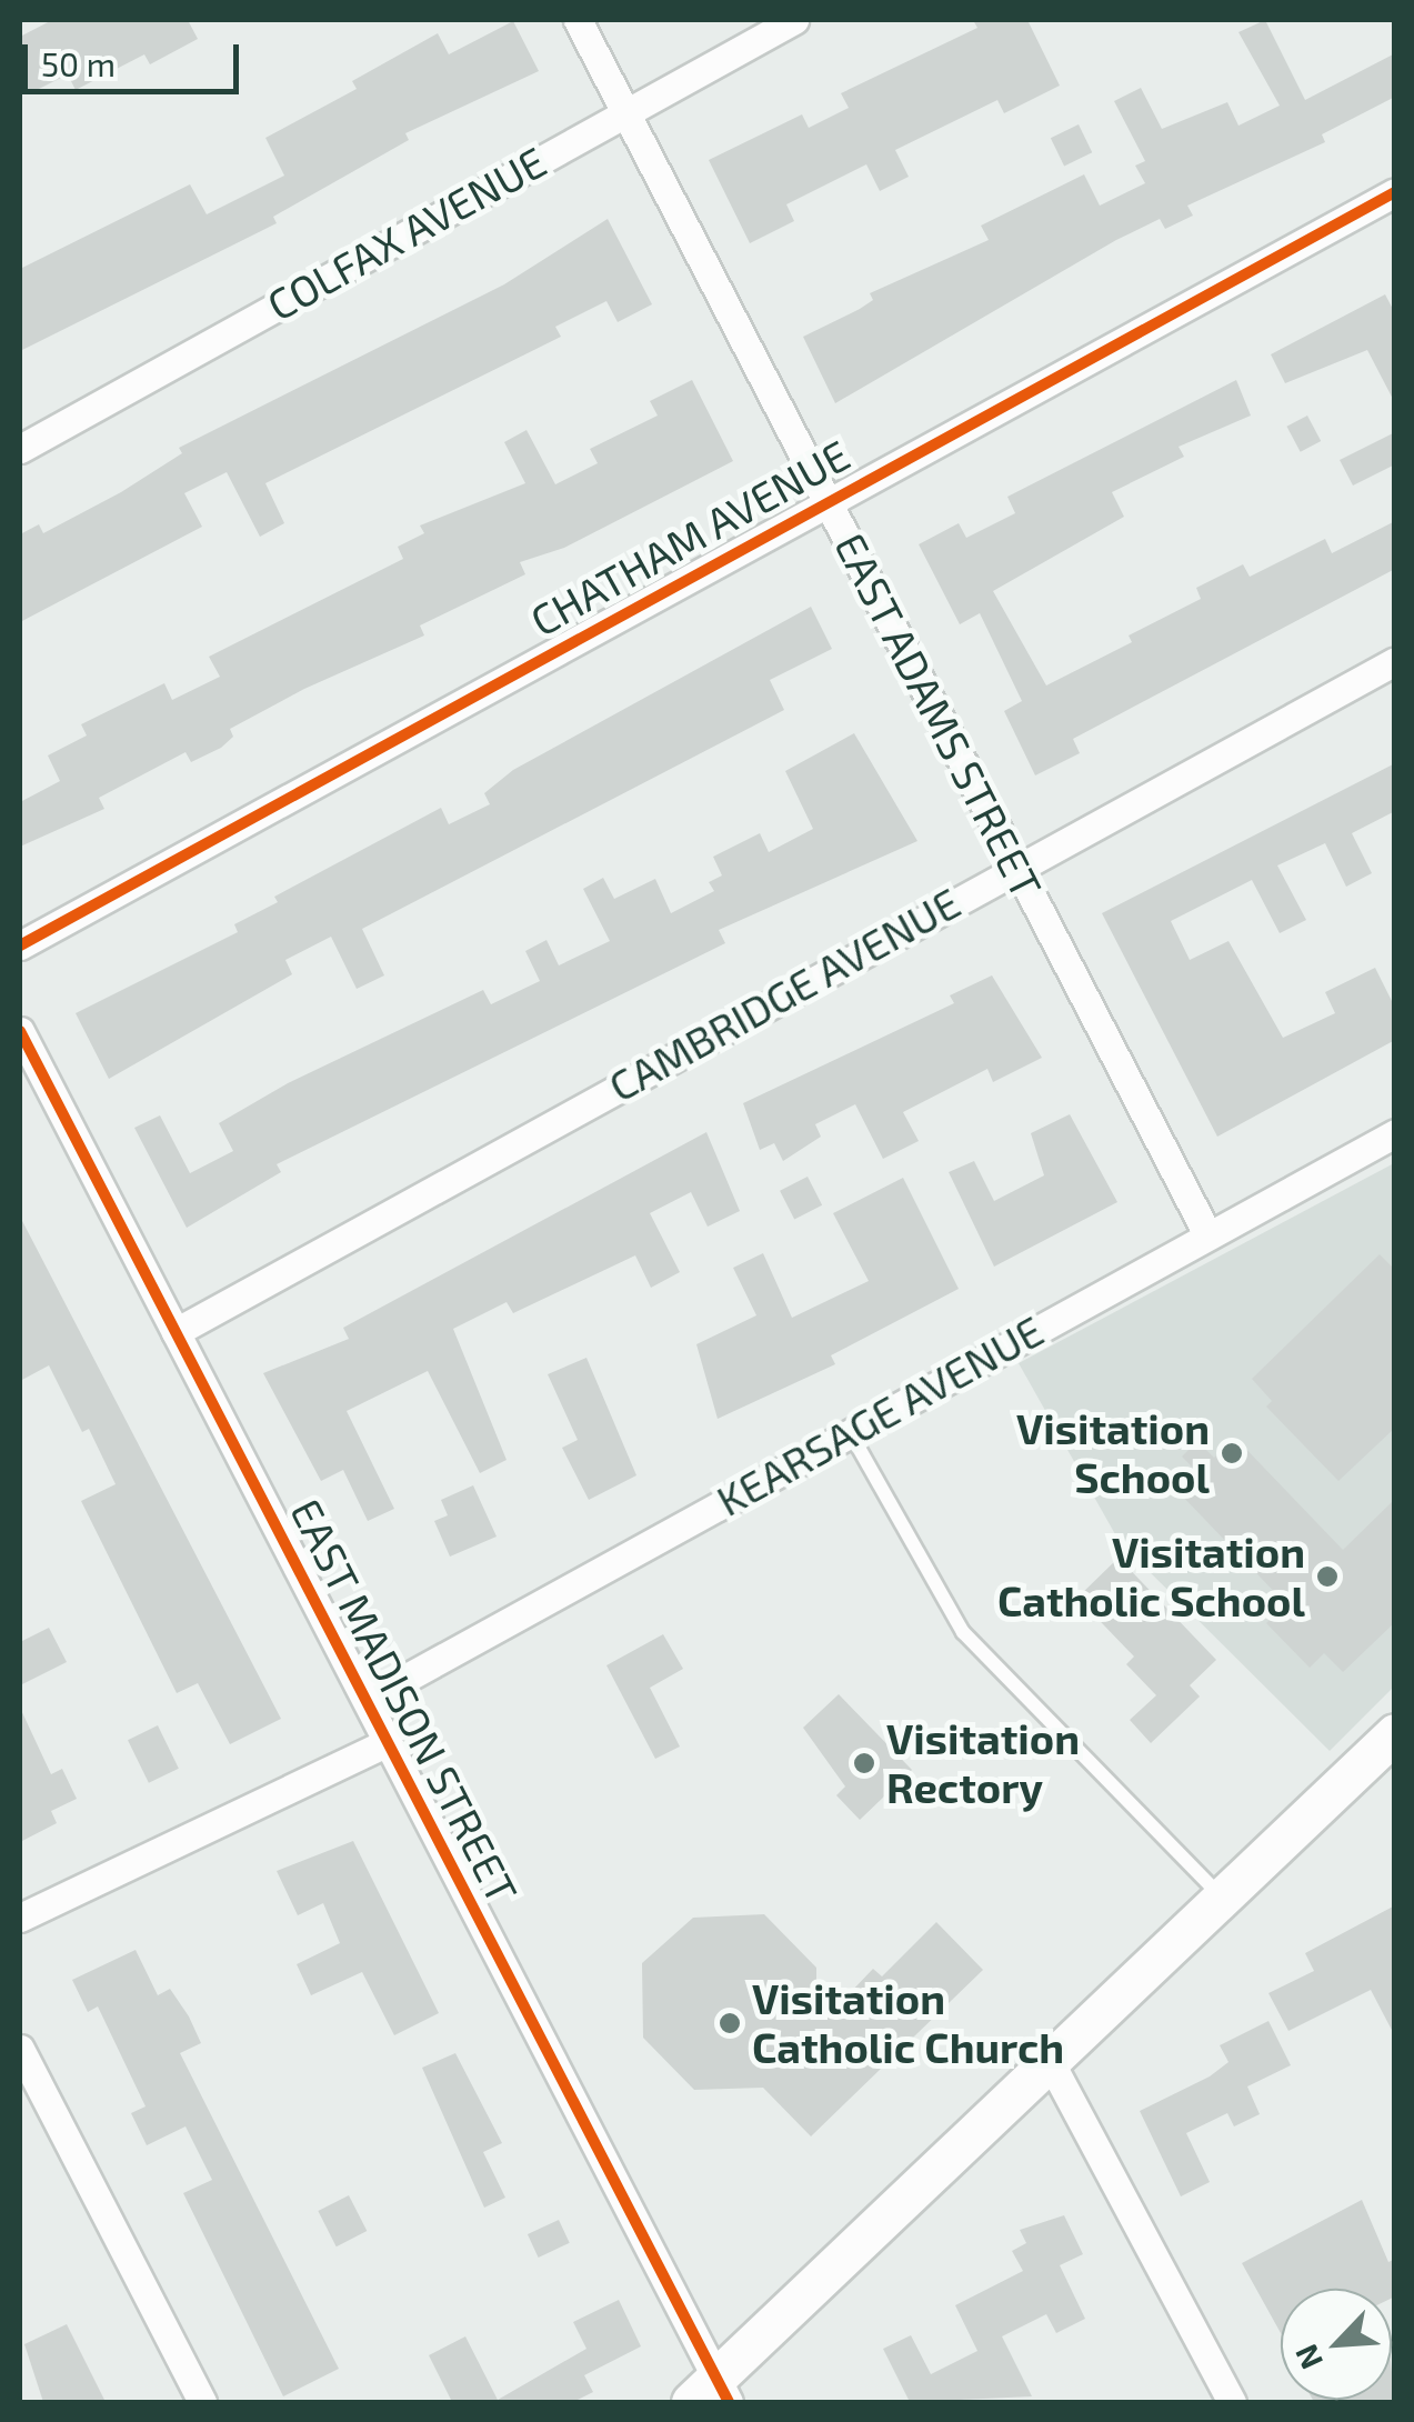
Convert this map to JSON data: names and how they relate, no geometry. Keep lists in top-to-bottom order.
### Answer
{
  "streets": {
    "street": [
      "COLFAX AVENUE",
      "CHATHAM AVENUE",
      "EAST ADAMS STREET",
      "CAMBRIDGE AVENUE",
      "KEARSAGE AVENUE",
      "EAST MADISON STREET"
    ]
  },
  "crossings": [
    ["COLFAX AVENUE", "EAST ADAMS STREET"],
    ["CHATHAM AVENUE", "EAST ADAMS STREET"],
    ["EAST ADAMS STREET", "CAMBRIDGE AVENUE"],
    ["EAST ADAMS STREET", "KEARSAGE AVENUE"],
    ["CAMBRIDGE AVENUE", "EAST MADISON STREET"],
    ["KEARSAGE AVENUE", "EAST MADISON STREET"]
  ],
  "places": [
    "Visitation School",
    "Visitation Catholic School",
    "Visitation Rectory",
    "Visitation Catholic Church"
  ],
  "scale_bar": "50 m",
  "north": "bottom left"
}
